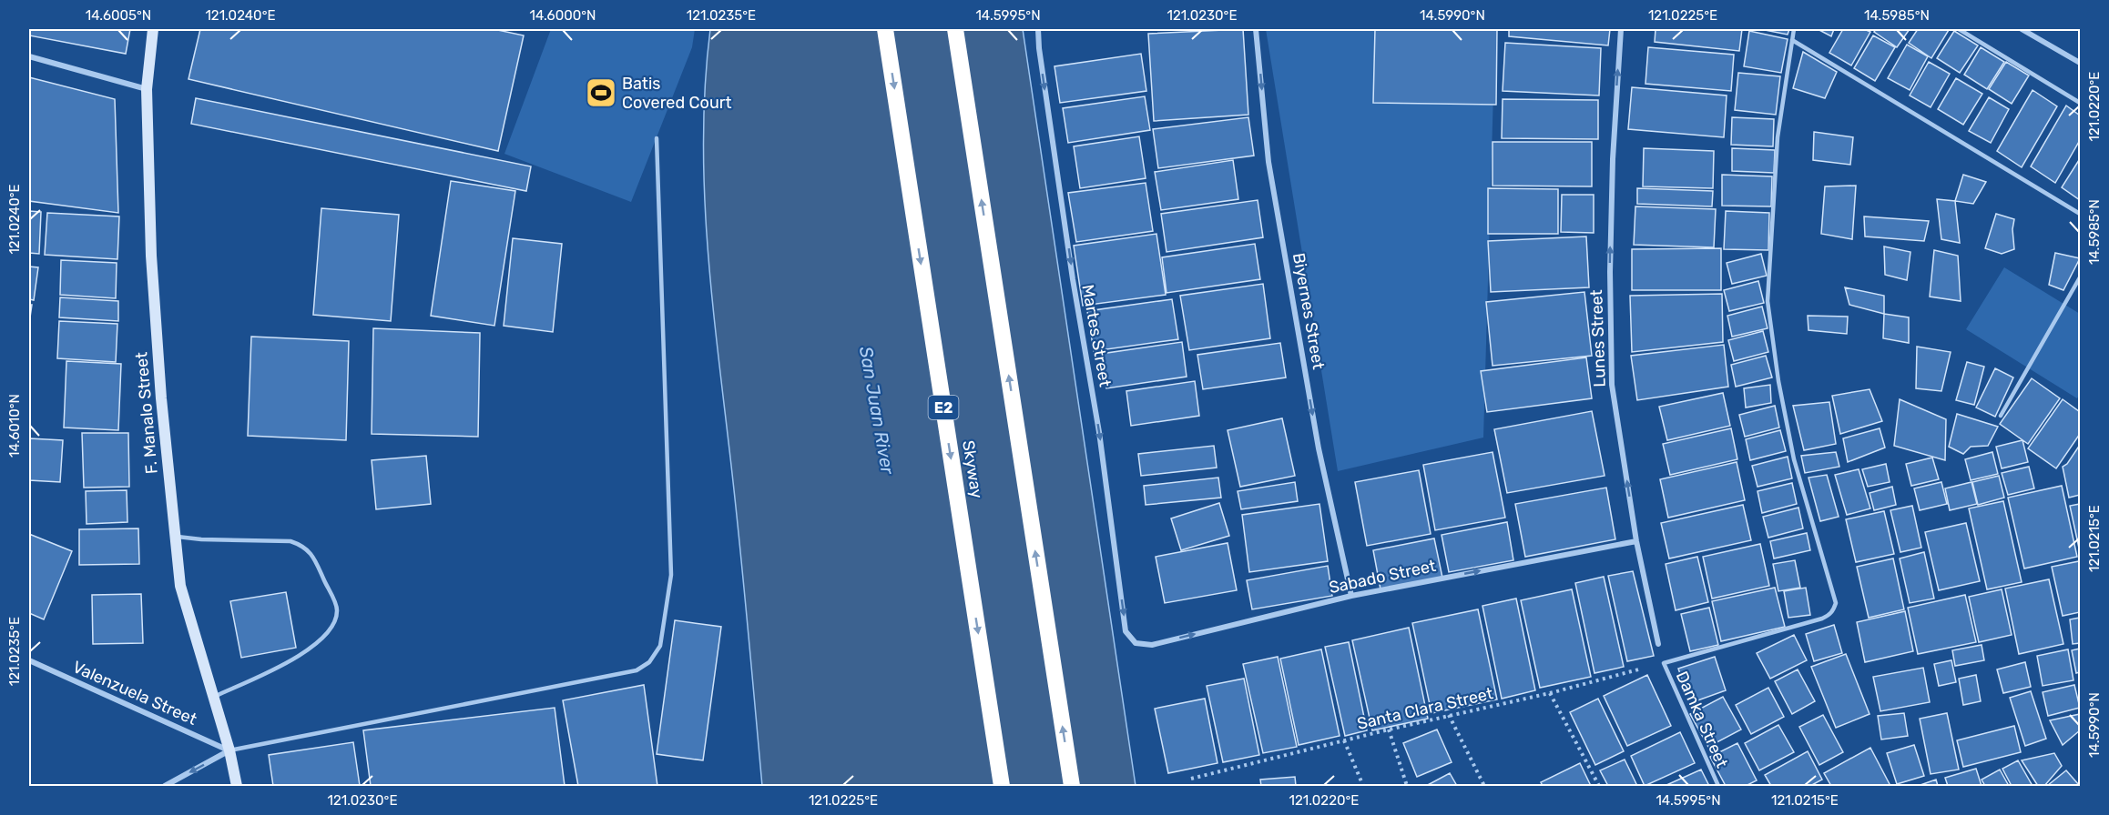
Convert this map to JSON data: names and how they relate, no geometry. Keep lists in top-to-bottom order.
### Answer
{
  "streets": {
    "highway": ["E2", "Skyway"],
    "street": [
      "Biyernes Street",
      "Martes Street",
      "Lunes Street",
      "F. Manalo Street",
      "Sabado Street",
      "Valenzuela Street"
    ],
    "lane": ["Damka Street"],
    "path": ["Santa Clara Street"]
  },
  "crossings": [
    ["Biyernes Street", "Sabado Street"],
    ["Martes Street", "Sabado Street"],
    ["Lunes Street", "Sabado Street"],
    ["F. Manalo Street", "Valenzuela Street"],
    ["Santa Clara Street", "Damka Street"]
  ],
  "one_way": [
    "Biyernes Street",
    "Martes Street",
    "Lunes Street",
    "Sabado Street"
  ],
  "water": ["San Juan River"],
  "places": {
    "sports": ["Batis Covered Court"]
  },
  "coordinates": [
    "14.6005°N",
    "121.0240°E",
    "14.6000°N",
    "121.0235°E",
    "14.5995°N",
    "121.0230°E",
    "14.5990°N",
    "121.0225°E",
    "14.5985°N",
    "121.0220°E",
    "14.6010°N",
    "121.0215°E"
  ]
}
